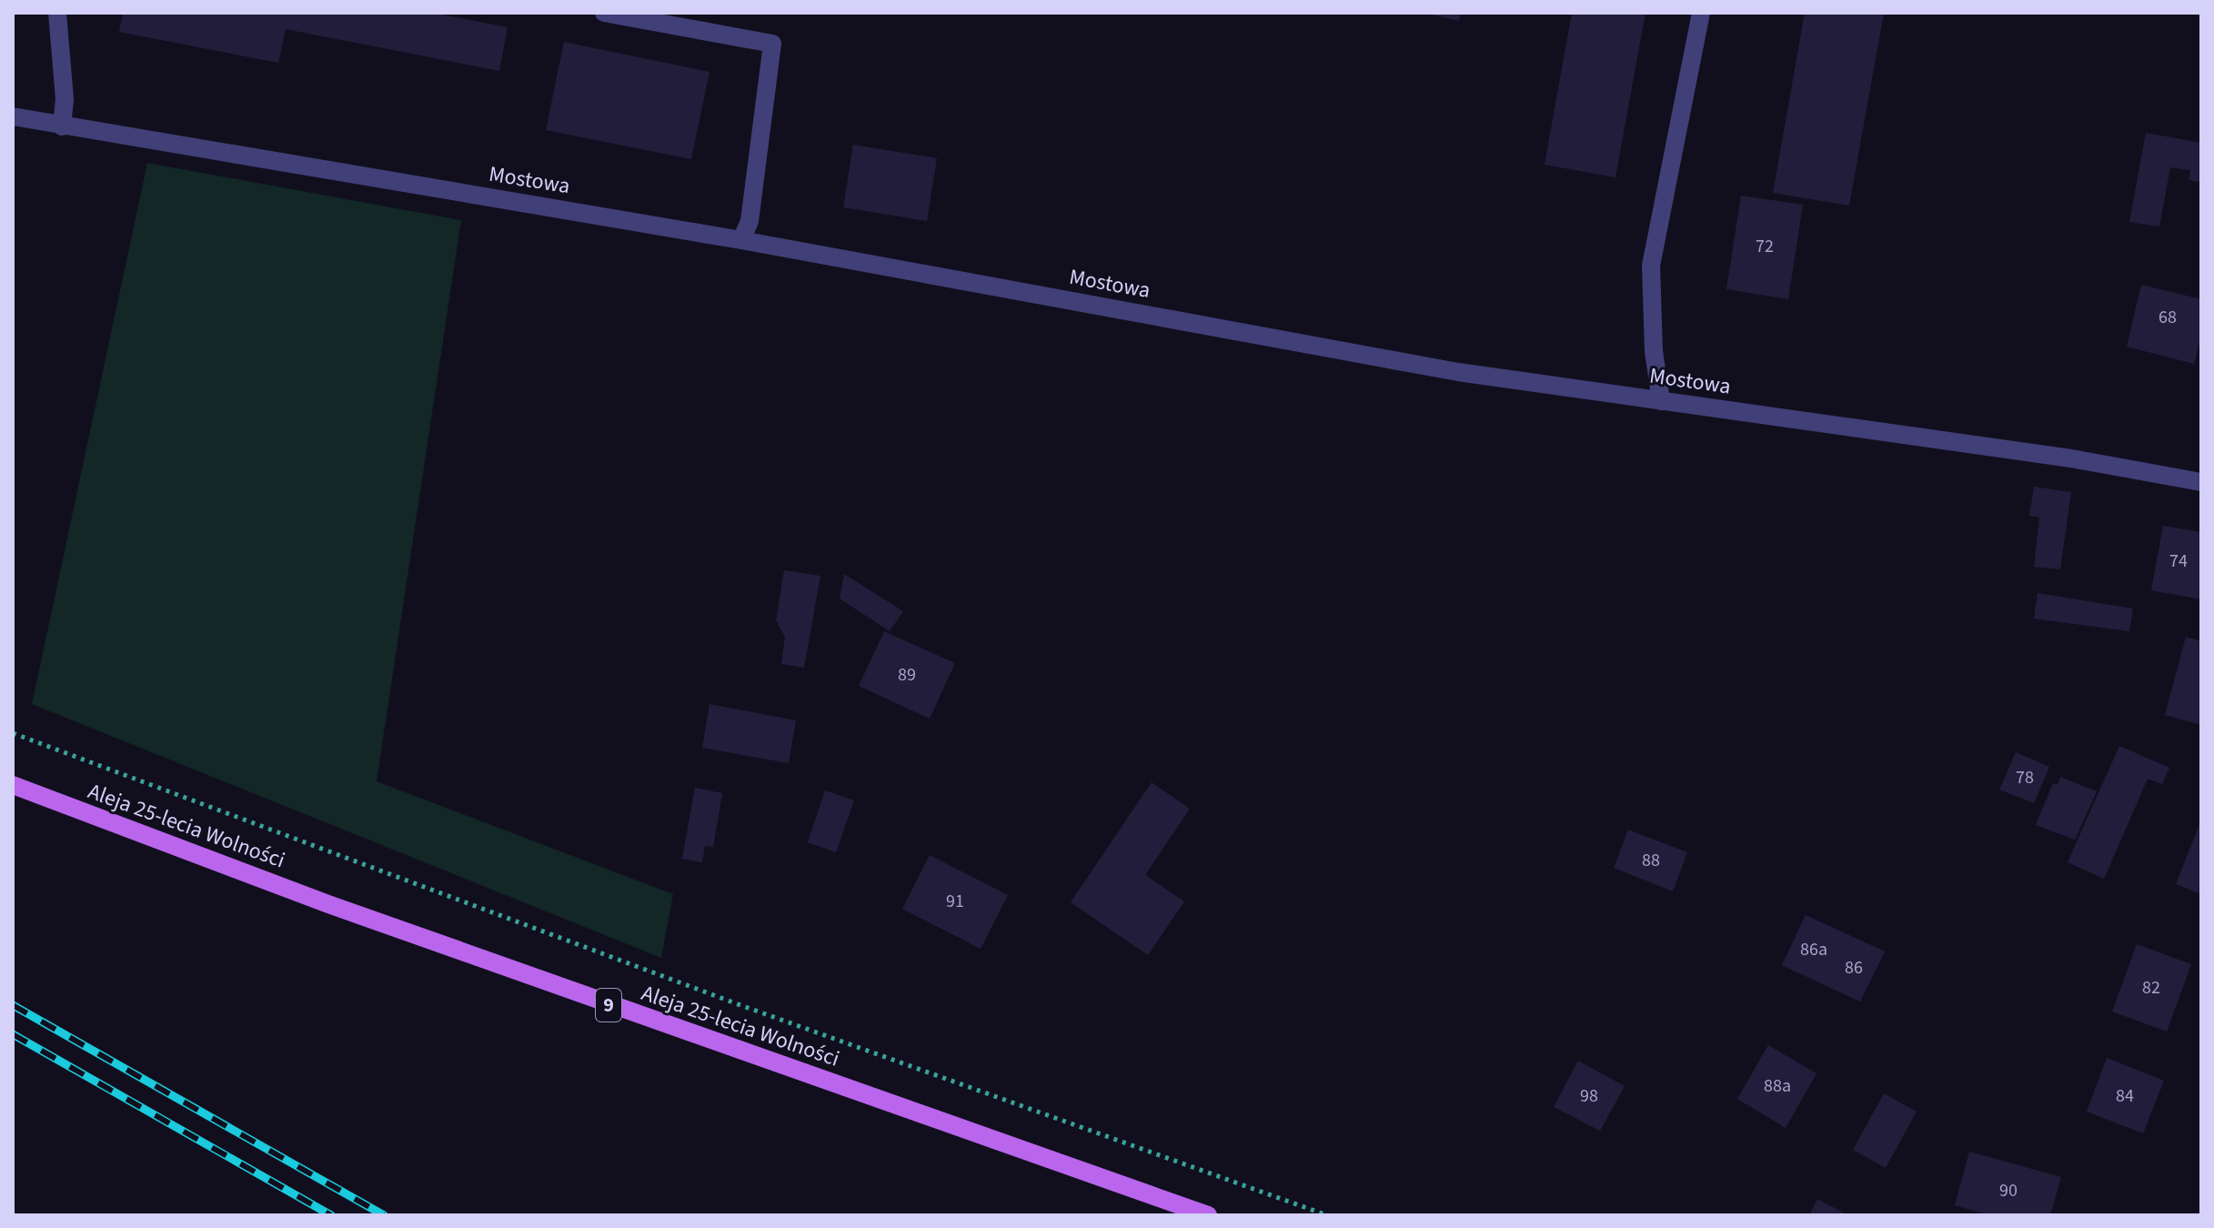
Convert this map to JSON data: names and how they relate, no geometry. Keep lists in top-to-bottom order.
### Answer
{
  "streets": {
    "main road": ["Aleja 25-lecia Wolności", "9"],
    "street": ["Mostowa"]
  },
  "house_numbers": [
    "72",
    "68",
    "74",
    "89",
    "78",
    "88",
    "91",
    "86a",
    "86",
    "82",
    "88a",
    "98",
    "84",
    "90"
  ]
}
